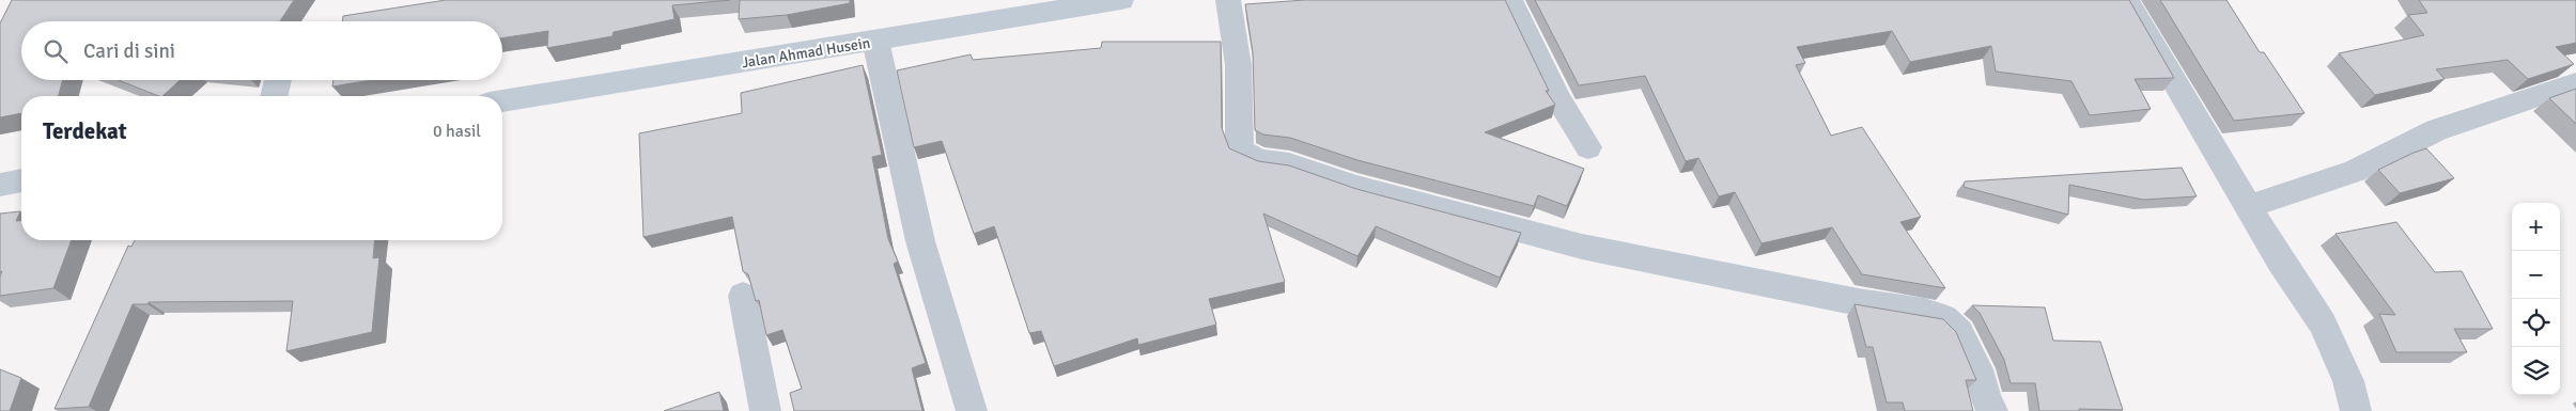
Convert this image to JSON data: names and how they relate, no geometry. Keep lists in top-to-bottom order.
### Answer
{
  "streets": {
    "main road": ["Jalan Ahmad Husein"]
  },
  "page": {
    "search": "Cari di sini",
    "heading": ["Terdekat", "0 hasil"],
    "map_buttons": ["+", "−"]
  }
}
